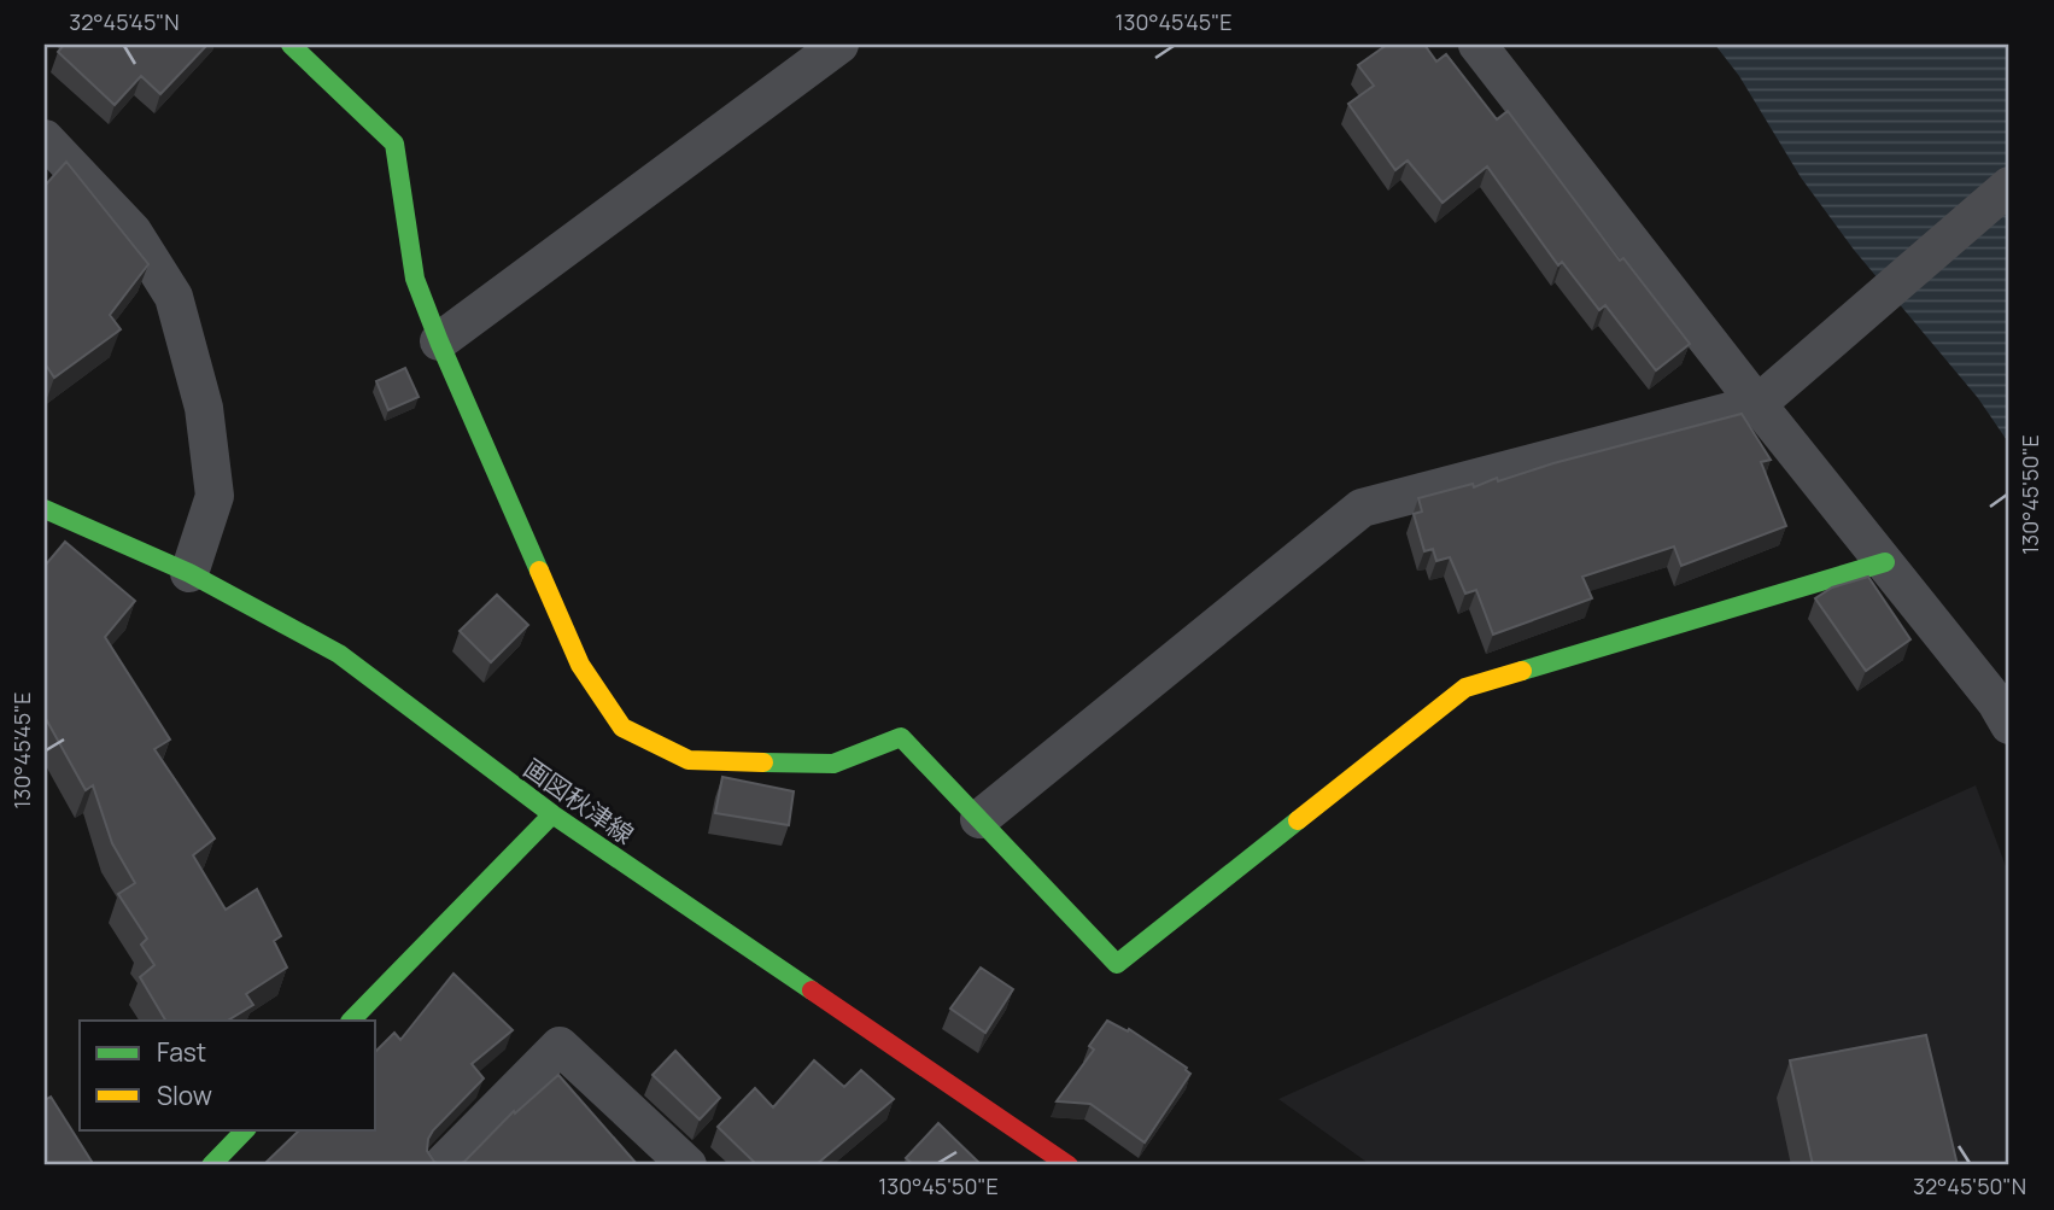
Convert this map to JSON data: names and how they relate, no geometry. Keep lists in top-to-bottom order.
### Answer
{
  "streets": {
    "street": ["画図秋津線"]
  },
  "legend": ["Fast", "Slow"],
  "coordinates": [
    "32°45'45\"N",
    "130°45'45\"E",
    "130°45'50\"E",
    "32°45'50\"N"
  ]
}
